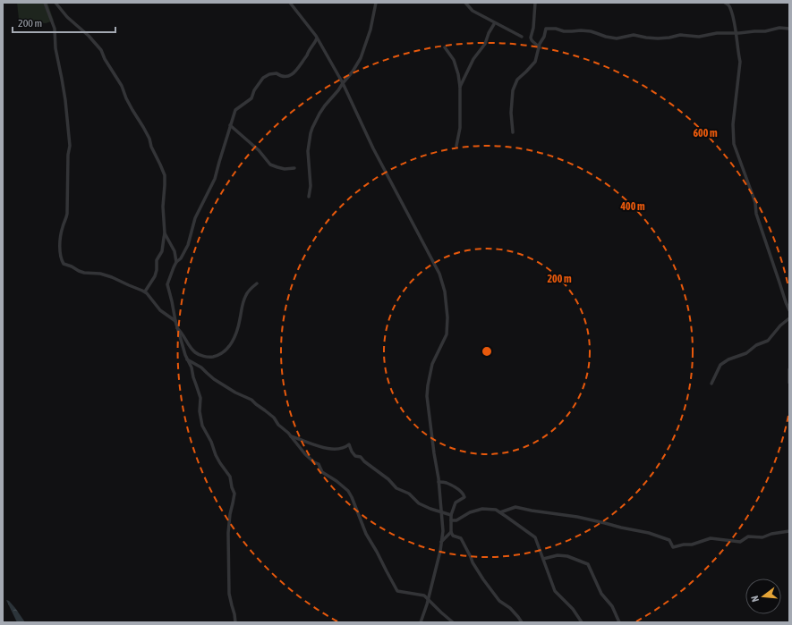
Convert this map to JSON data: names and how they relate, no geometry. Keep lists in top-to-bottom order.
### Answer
{
  "scale_bar": "200 m",
  "north": "left",
  "rings": ["600 m", "400 m", "200 m"]
}
